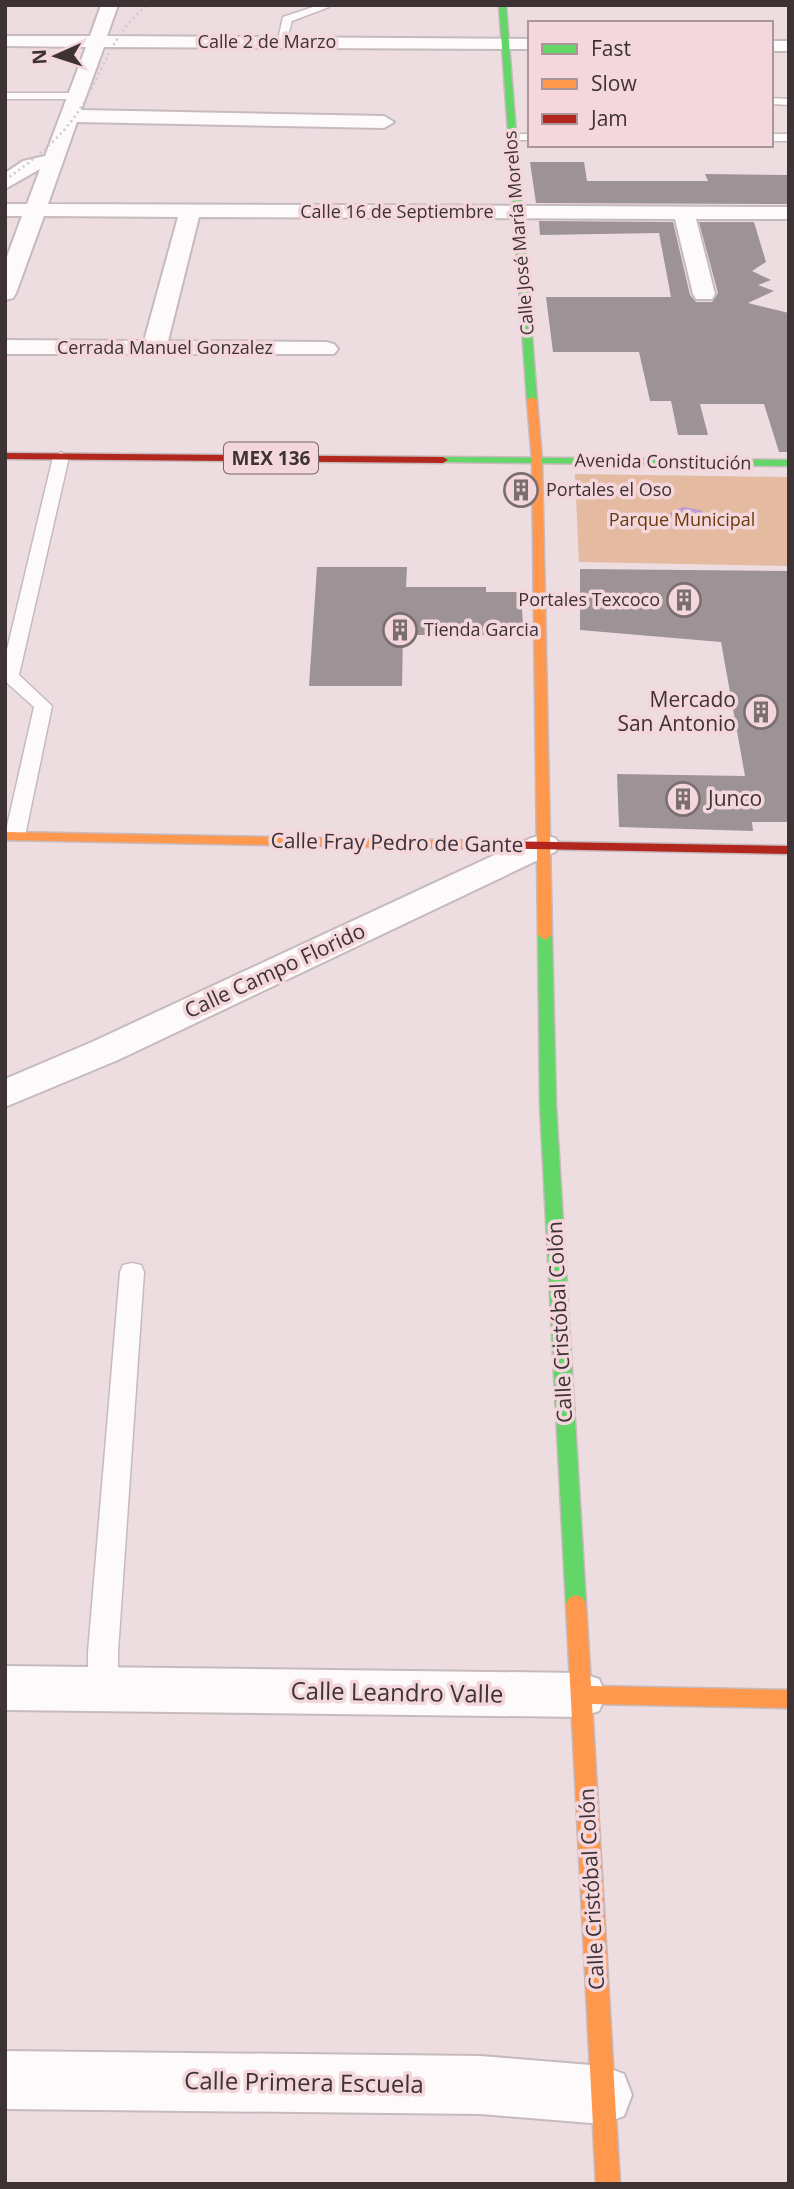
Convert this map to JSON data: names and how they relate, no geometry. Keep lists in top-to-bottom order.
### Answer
{
  "streets": {
    "street": [
      "Calle 2 de Marzo",
      "Calle 16 de Septiembre",
      "Calle José María Morelos",
      "Cerrada Manuel Gonzalez",
      "MEX 136",
      "Avenida Constitución",
      "Calle Fray Pedro de Gante",
      "Calle Campo Florido",
      "Calle Cristóbal Colón",
      "Calle Leandro Valle",
      "Calle Primera Escuela"
    ]
  },
  "crossings": [
    ["Calle 2 de Marzo", "Calle José María Morelos"],
    ["Calle 16 de Septiembre", "Calle José María Morelos"],
    ["Calle José María Morelos", "MEX 136"],
    ["Calle José María Morelos", "Avenida Constitución"],
    ["Calle José María Morelos", "Calle Cristóbal Colón"],
    ["MEX 136", "Avenida Constitución"],
    ["MEX 136", "Calle Cristóbal Colón"],
    ["Avenida Constitución", "Calle Cristóbal Colón"],
    ["Calle Fray Pedro de Gante", "Calle Campo Florido"],
    ["Calle Fray Pedro de Gante", "Calle Cristóbal Colón"],
    ["Calle Campo Florido", "Calle Cristóbal Colón"],
    ["Calle Cristóbal Colón", "Calle Leandro Valle"],
    ["Calle Cristóbal Colón", "Calle Primera Escuela"]
  ],
  "parks": ["Parque Municipal"],
  "places": {
    "building": [
      "Portales el Oso",
      "Portales Texcoco",
      "Tienda Garcia",
      "Mercado San Antonio",
      "Junco"
    ]
  },
  "legend": ["Fast", "Slow", "Jam"],
  "north": "left"
}
